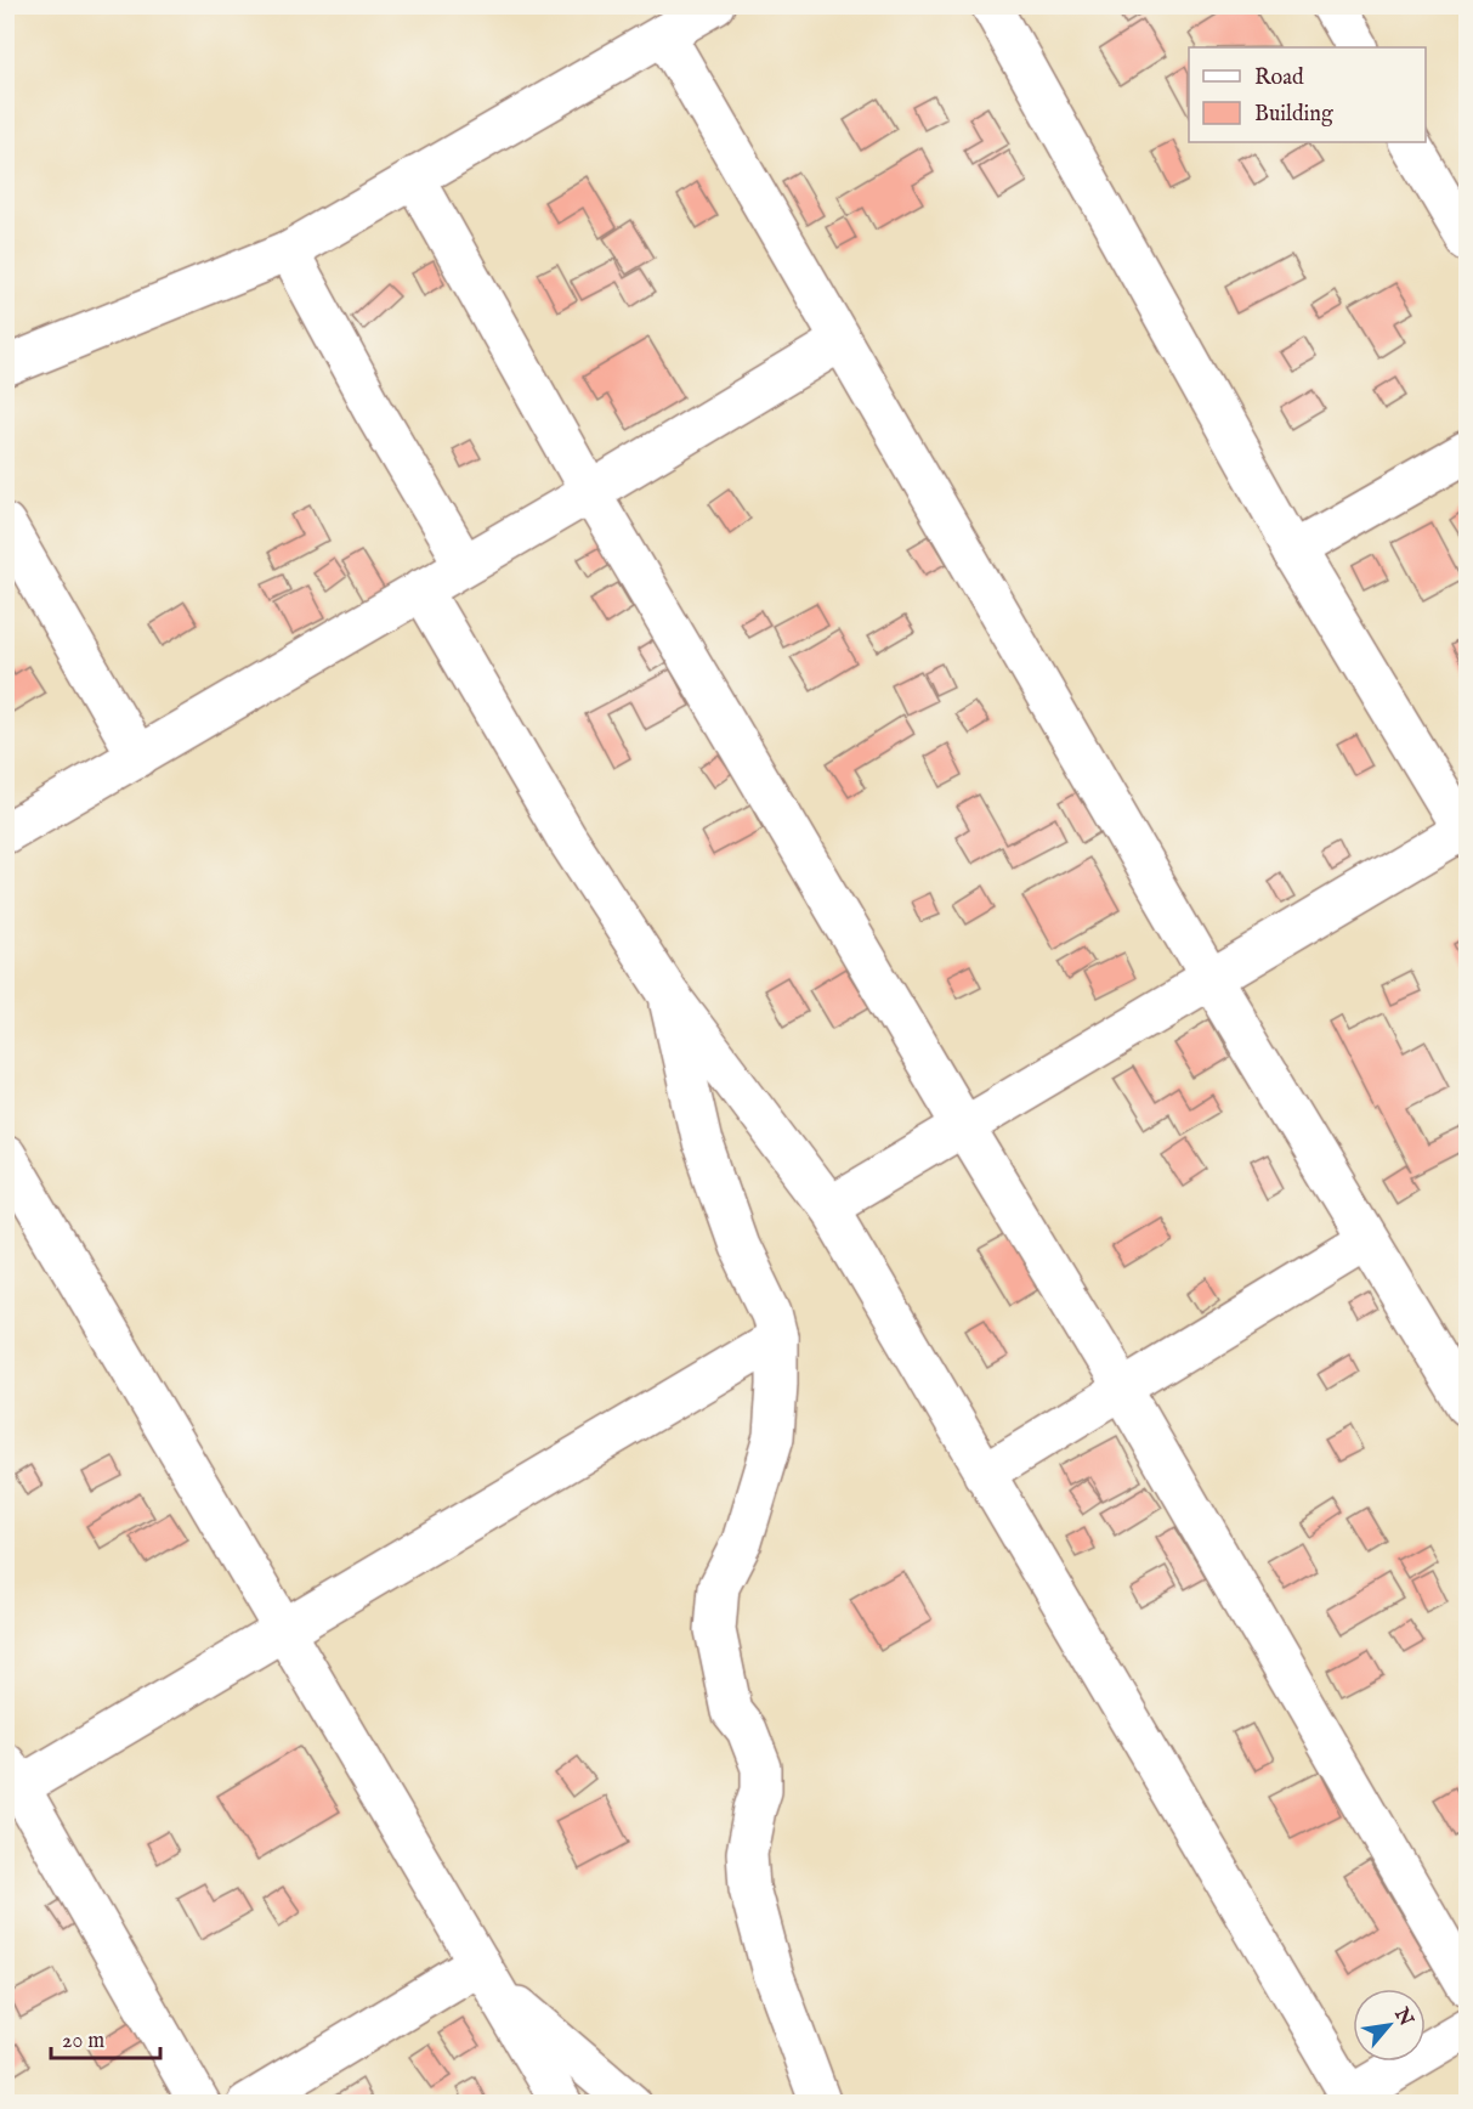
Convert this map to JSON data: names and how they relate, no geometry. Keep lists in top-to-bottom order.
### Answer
{
  "legend": ["Road", "Building"],
  "scale_bar": "20 m",
  "north": "top right"
}
